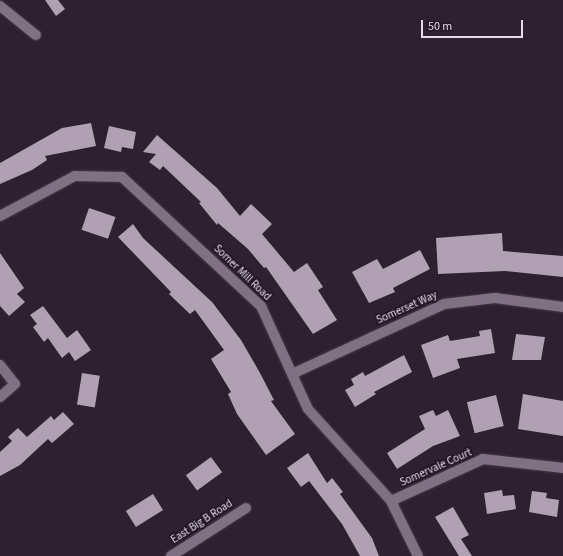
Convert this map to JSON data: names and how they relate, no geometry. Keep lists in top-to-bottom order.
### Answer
{
  "streets": {
    "street": [
      "Somer Mill Road",
      "Somerset Way",
      "Somervale Court",
      "East Big B Road"
    ]
  },
  "crossings": [
    ["Somer Mill Road", "Somerset Way"],
    ["Somer Mill Road", "Somervale Court"]
  ],
  "scale_bar": "50 m"
}
